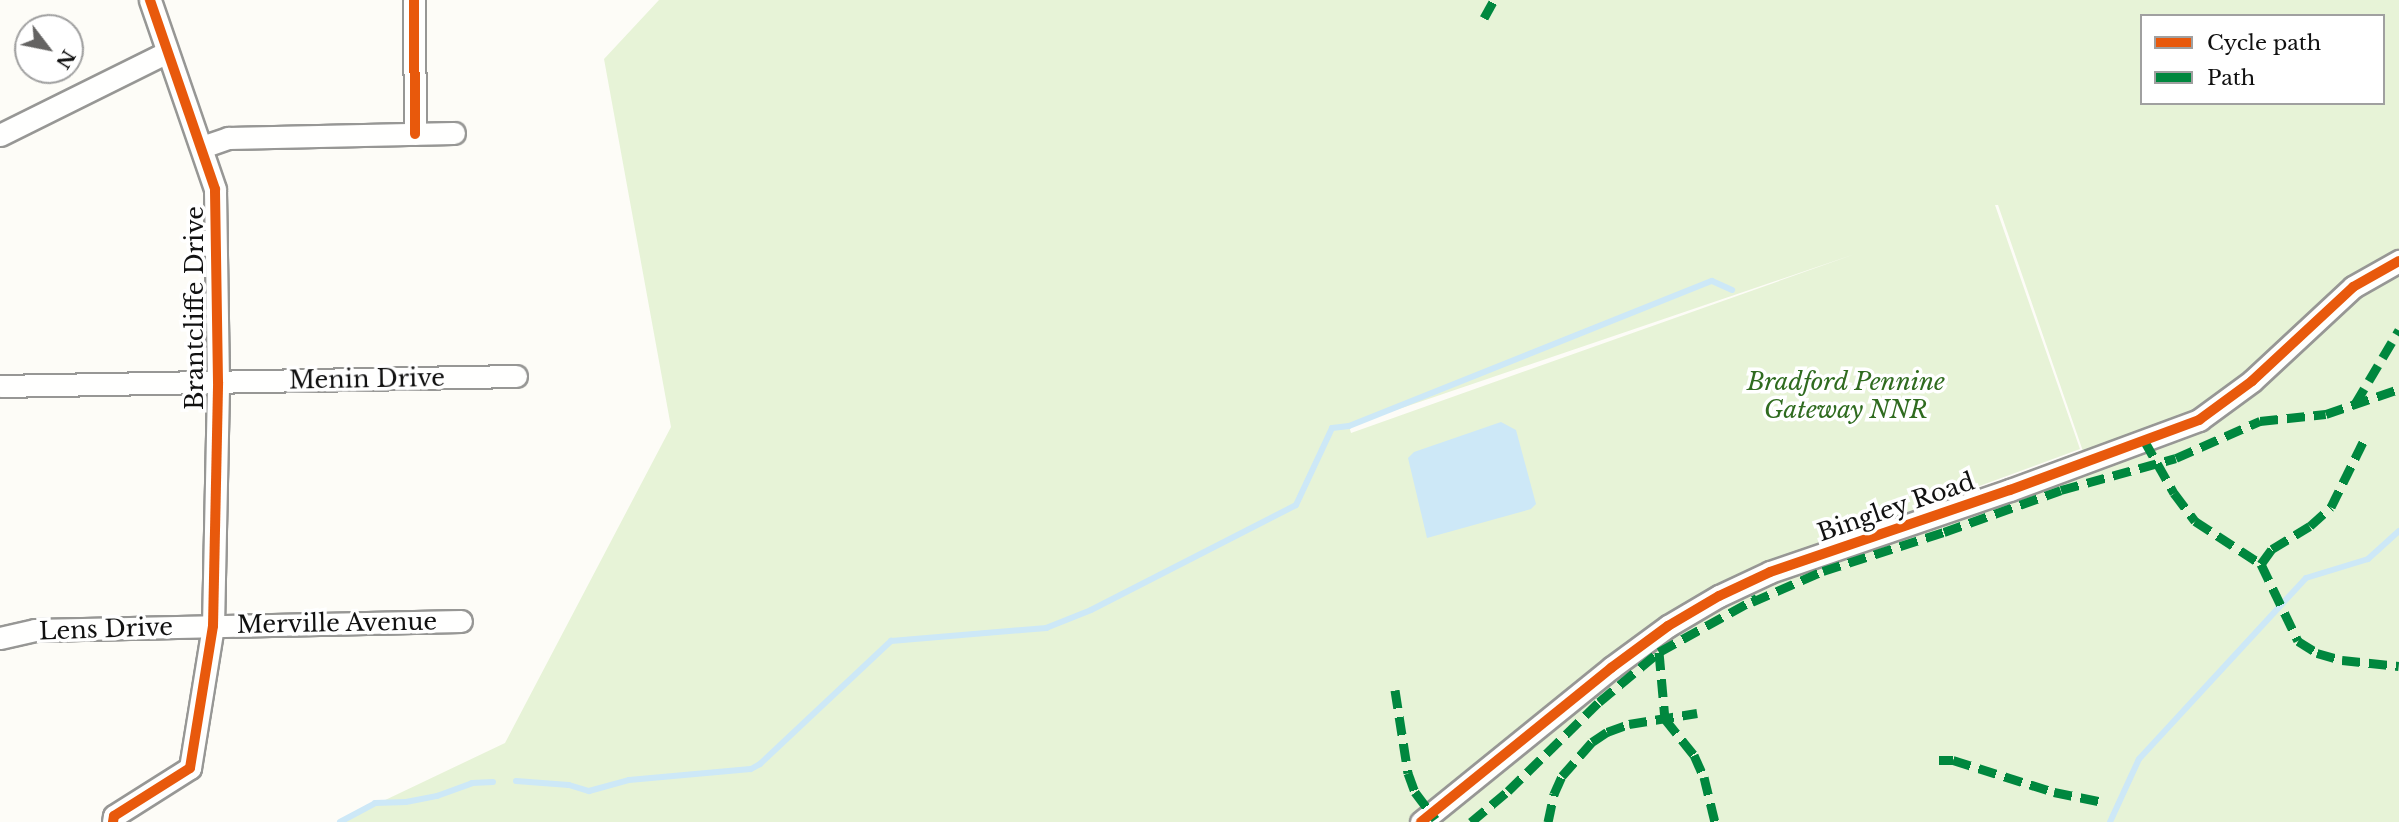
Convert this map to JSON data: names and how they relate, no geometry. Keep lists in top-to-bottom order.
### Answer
{
  "streets": {
    "street": [
      "Brantcliffe Drive",
      "Menin Drive",
      "Bingley Road",
      "Merville Avenue",
      "Lens Drive"
    ]
  },
  "crossings": [
    ["Brantcliffe Drive", "Menin Drive"],
    ["Brantcliffe Drive", "Merville Avenue"],
    ["Brantcliffe Drive", "Lens Drive"],
    ["Merville Avenue", "Lens Drive"]
  ],
  "parks": ["Bradford Pennine Gateway NNR"],
  "legend": ["Cycle path", "Path"],
  "north": "bottom right"
}
